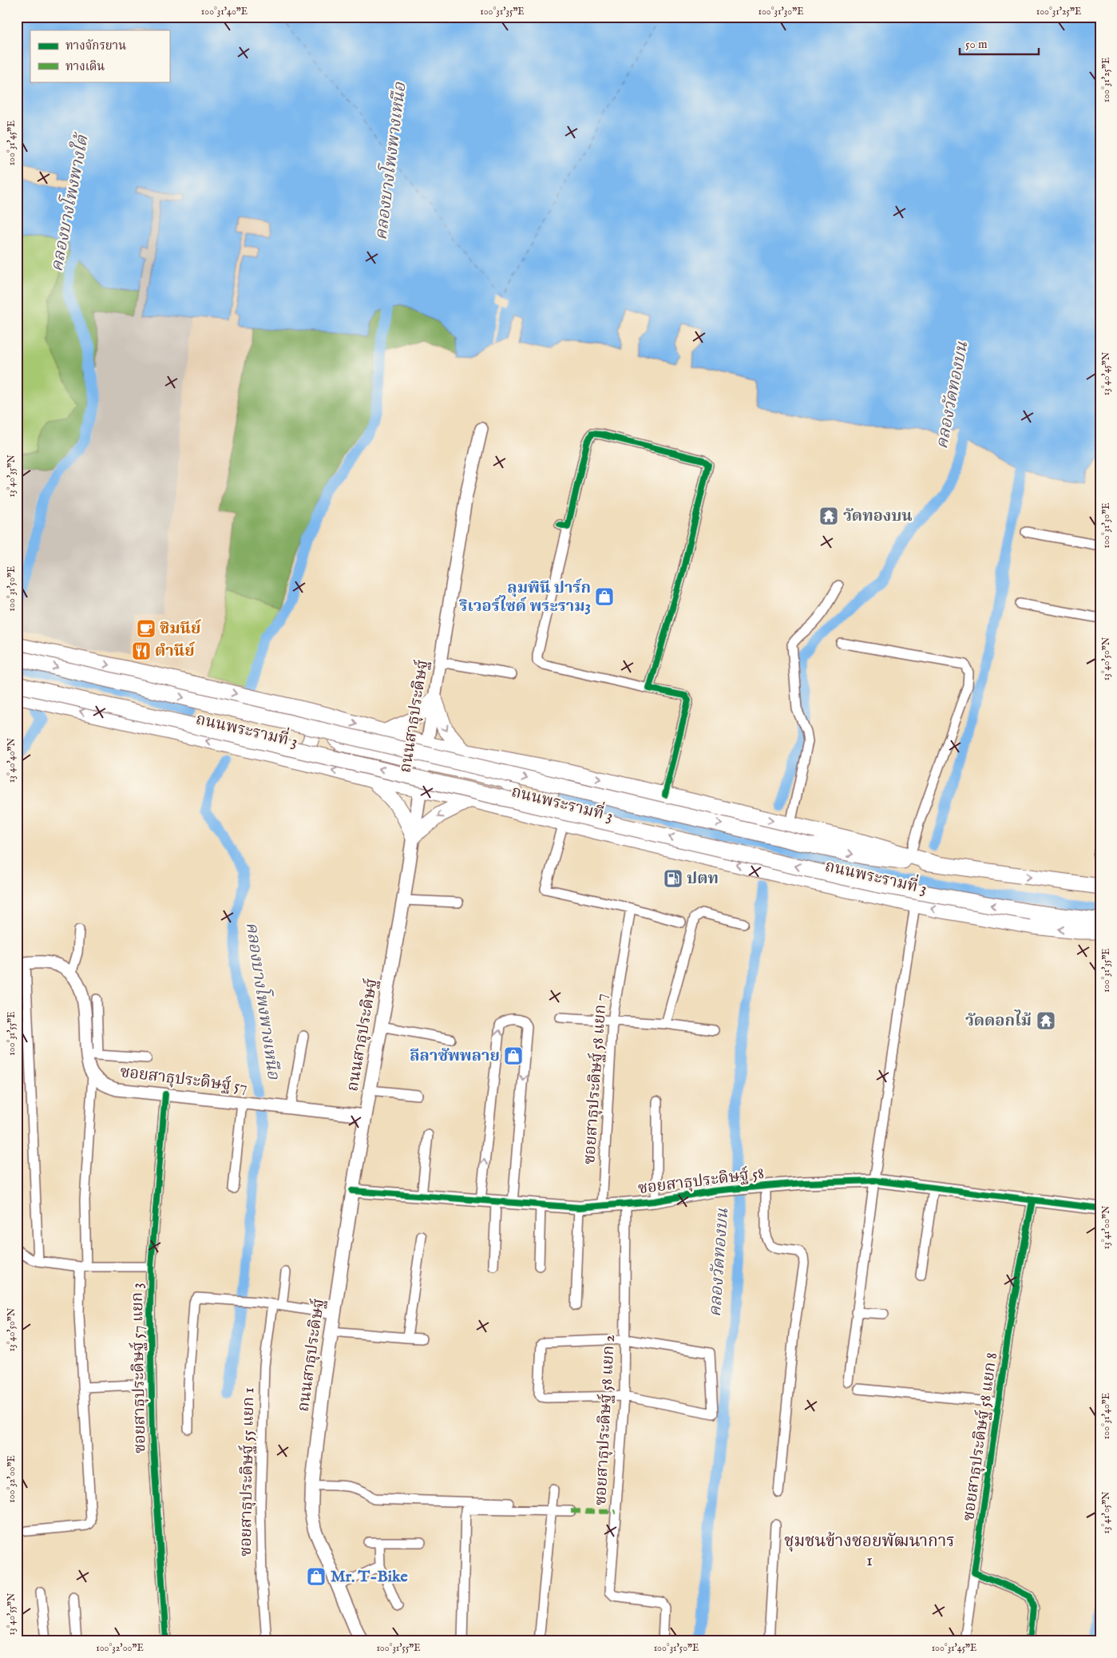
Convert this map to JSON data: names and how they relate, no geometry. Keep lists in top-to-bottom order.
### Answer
{
  "streets": {
    "main road": ["ถนนสาธุประดิษฐ์", "ถนนพระรามที่ 3"],
    "street": [
      "ซอยสาธุประดิษฐ์ 58 แยก 7",
      "ซอยสาธุประดิษฐ์ 57",
      "ซอยสาธุประดิษฐ์ 58",
      "ซอยสาธุประดิษฐ์ 57 แยก 3",
      "ซอยสาธุประดิษฐ์ 58 แยก 2",
      "ซอยสาธุประดิษฐ์ 58 แยก 8",
      "ซอยสาธุประดิษฐ์ 55 แยก 1"
    ]
  },
  "crossings": [
    ["ถนนสาธุประดิษฐ์", "ถนนพระรามที่ 3"],
    ["ถนนสาธุประดิษฐ์", "ซอยสาธุประดิษฐ์ 57"],
    ["ถนนสาธุประดิษฐ์", "ซอยสาธุประดิษฐ์ 58"],
    ["ซอยสาธุประดิษฐ์ 58 แยก 7", "ซอยสาธุประดิษฐ์ 58"],
    ["ซอยสาธุประดิษฐ์ 57", "ซอยสาธุประดิษฐ์ 57 แยก 3"],
    ["ซอยสาธุประดิษฐ์ 58", "ซอยสาธุประดิษฐ์ 58 แยก 2"],
    ["ซอยสาธุประดิษฐ์ 58", "ซอยสาธุประดิษฐ์ 58 แยก 8"]
  ],
  "districts": ["ชุมชนข้างซอยพัฒนาการ 1"],
  "water": ["คลองบางโพงพางเหนือ", "คลองบางโพงพางใต้", "คลองวัดทองบน"],
  "places": {
    "temple": ["วัดทองบน", "วัดดอกไม้"],
    "shop": ["ลุมพินี ปาร์ก ริเวอร์ไซด์ พระราม3", "ลีลาซัพพลาย", "Mr. T-Bike"],
    "cafe": ["ชิมนีย์"],
    "restaurant": ["ตำนีย์"],
    "fuel station": ["ปตท"]
  },
  "legend": ["ทางจักรยาน", "ทางเดิน"],
  "scale_bar": "50 m",
  "coordinates": [
    "100°31'40\"E",
    "100°31'35\"E",
    "100°31'30\"E",
    "100°31'25\"E",
    "100°31'45\"E",
    "13°40'45\"N",
    "13°40'35\"N",
    "100°31'50\"E",
    "13°40'50\"N",
    "13°40'40\"N",
    "100°31'55\"E",
    "13°41'00\"N",
    "100°32'00\"E",
    "13°41'05\"N",
    "13°40'55\"N"
  ]
}
